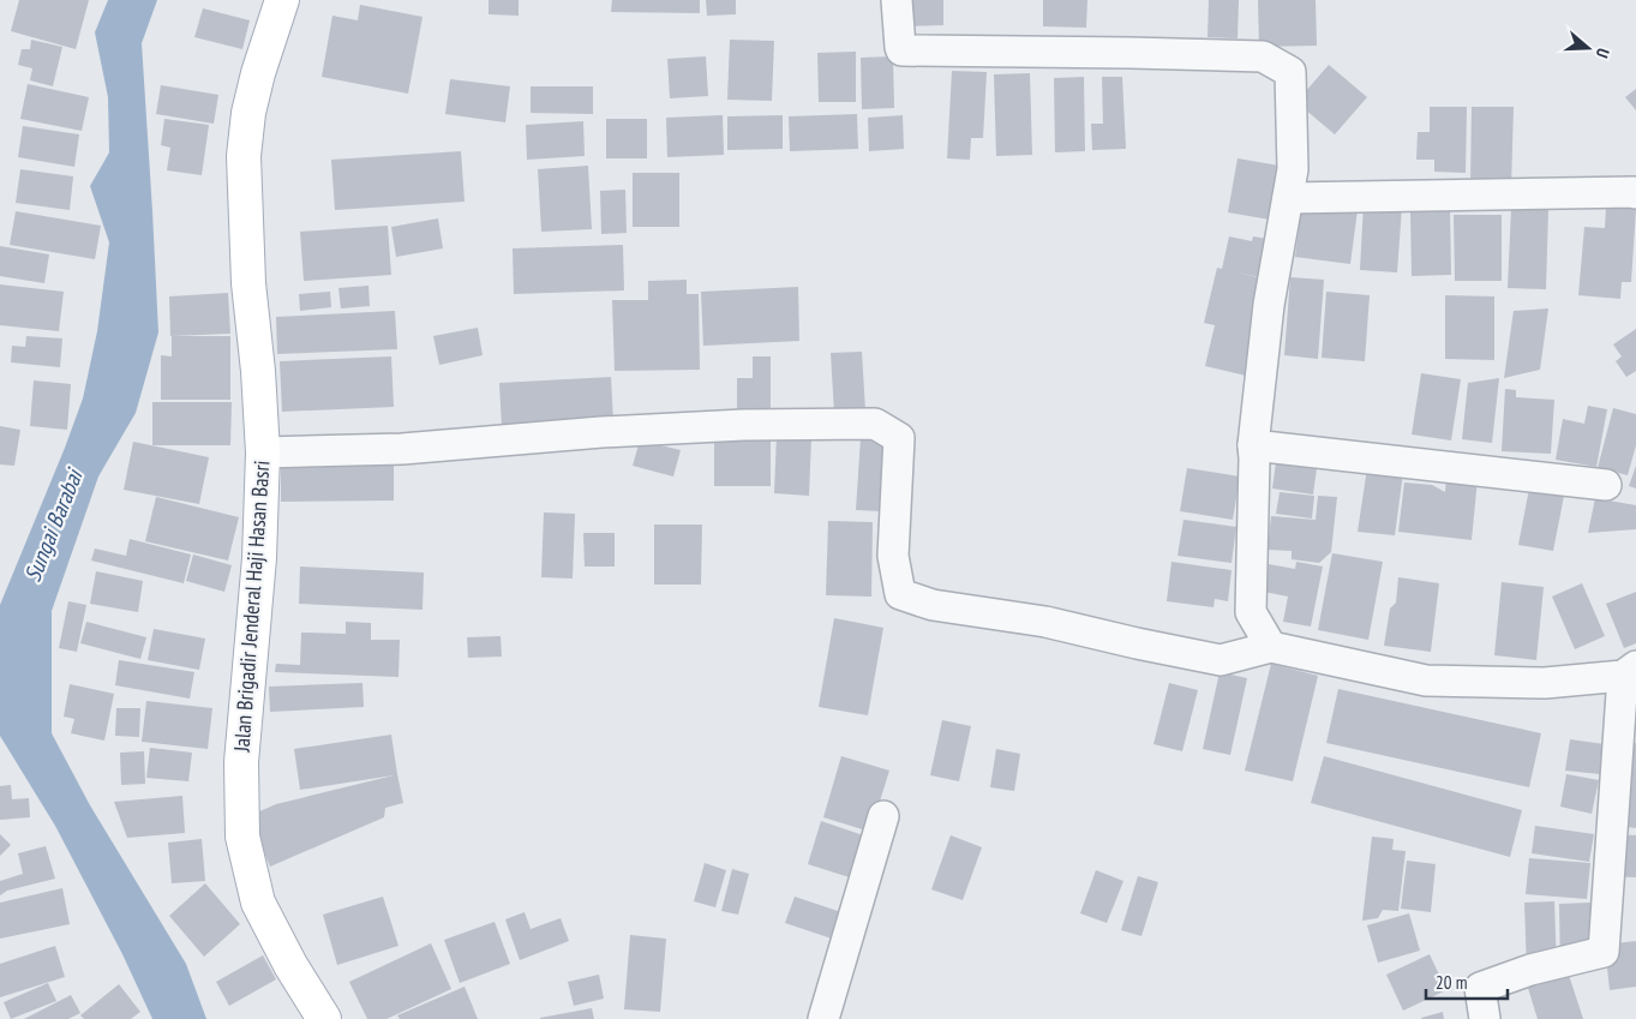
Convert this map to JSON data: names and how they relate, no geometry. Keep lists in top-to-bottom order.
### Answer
{
  "streets": {
    "main road": ["Jalan Brigadir Jenderal Haji Hasan Basri"]
  },
  "water": ["Sungai Barabai"],
  "scale_bar": "20 m",
  "north": "right"
}
